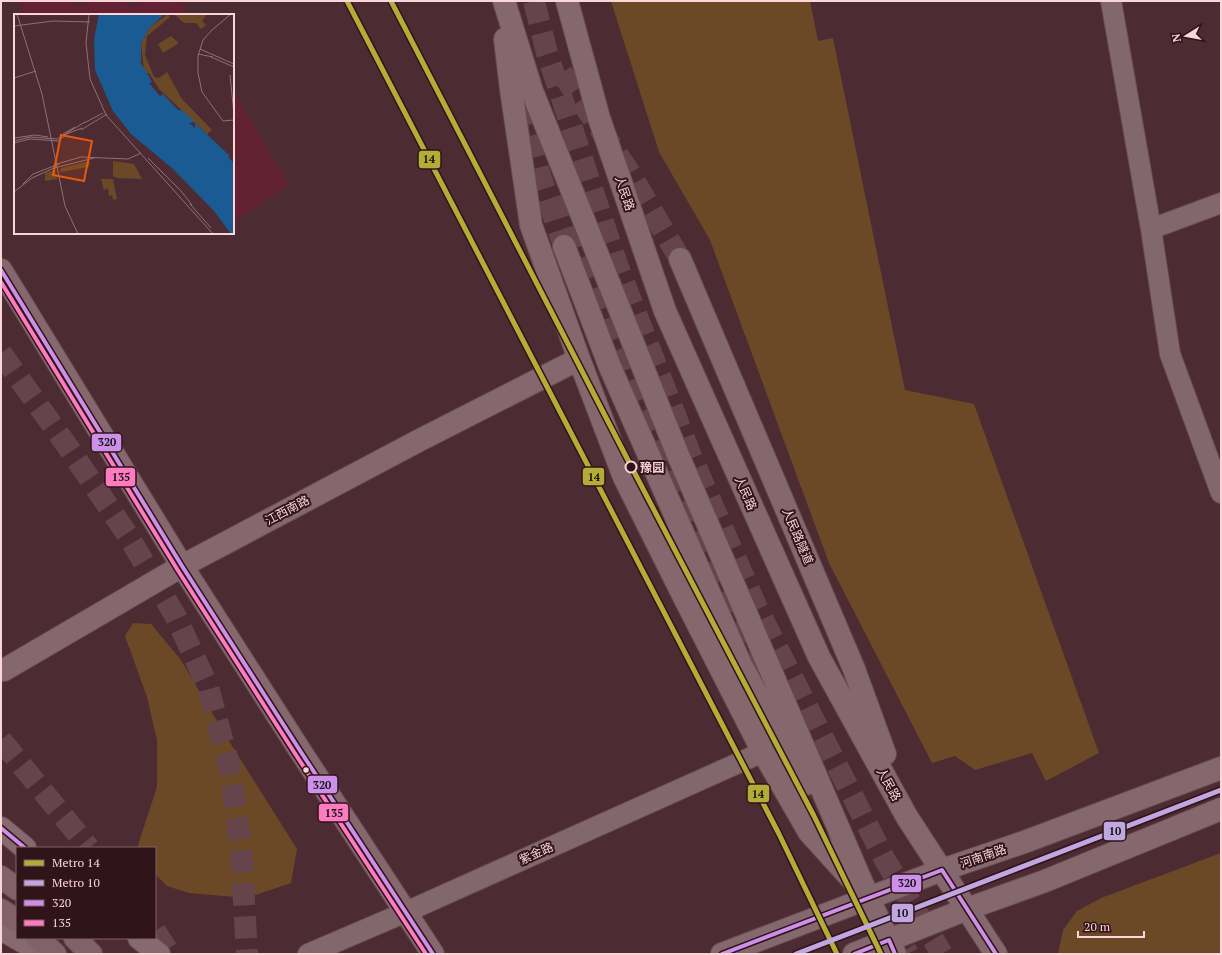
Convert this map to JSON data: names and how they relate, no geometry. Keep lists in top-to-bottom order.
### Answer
{
  "streets": {
    "main road": [
      "人民路",
      "江西南路",
      "人民路隧道",
      "河南南路"
    ],
    "street": ["紫金路"]
  },
  "crossings": [
    ["人民路", "人民路隧道"],
    ["人民路", "河南南路"]
  ],
  "places": ["豫园"],
  "lines": [
    "metro line 14",
    "transit line 320",
    "transit line 135",
    "metro line 10"
  ],
  "legend": [
    "Metro 14",
    "Metro 10",
    "320",
    "135"
  ],
  "scale_bar": "20 m",
  "north": "left"
}
